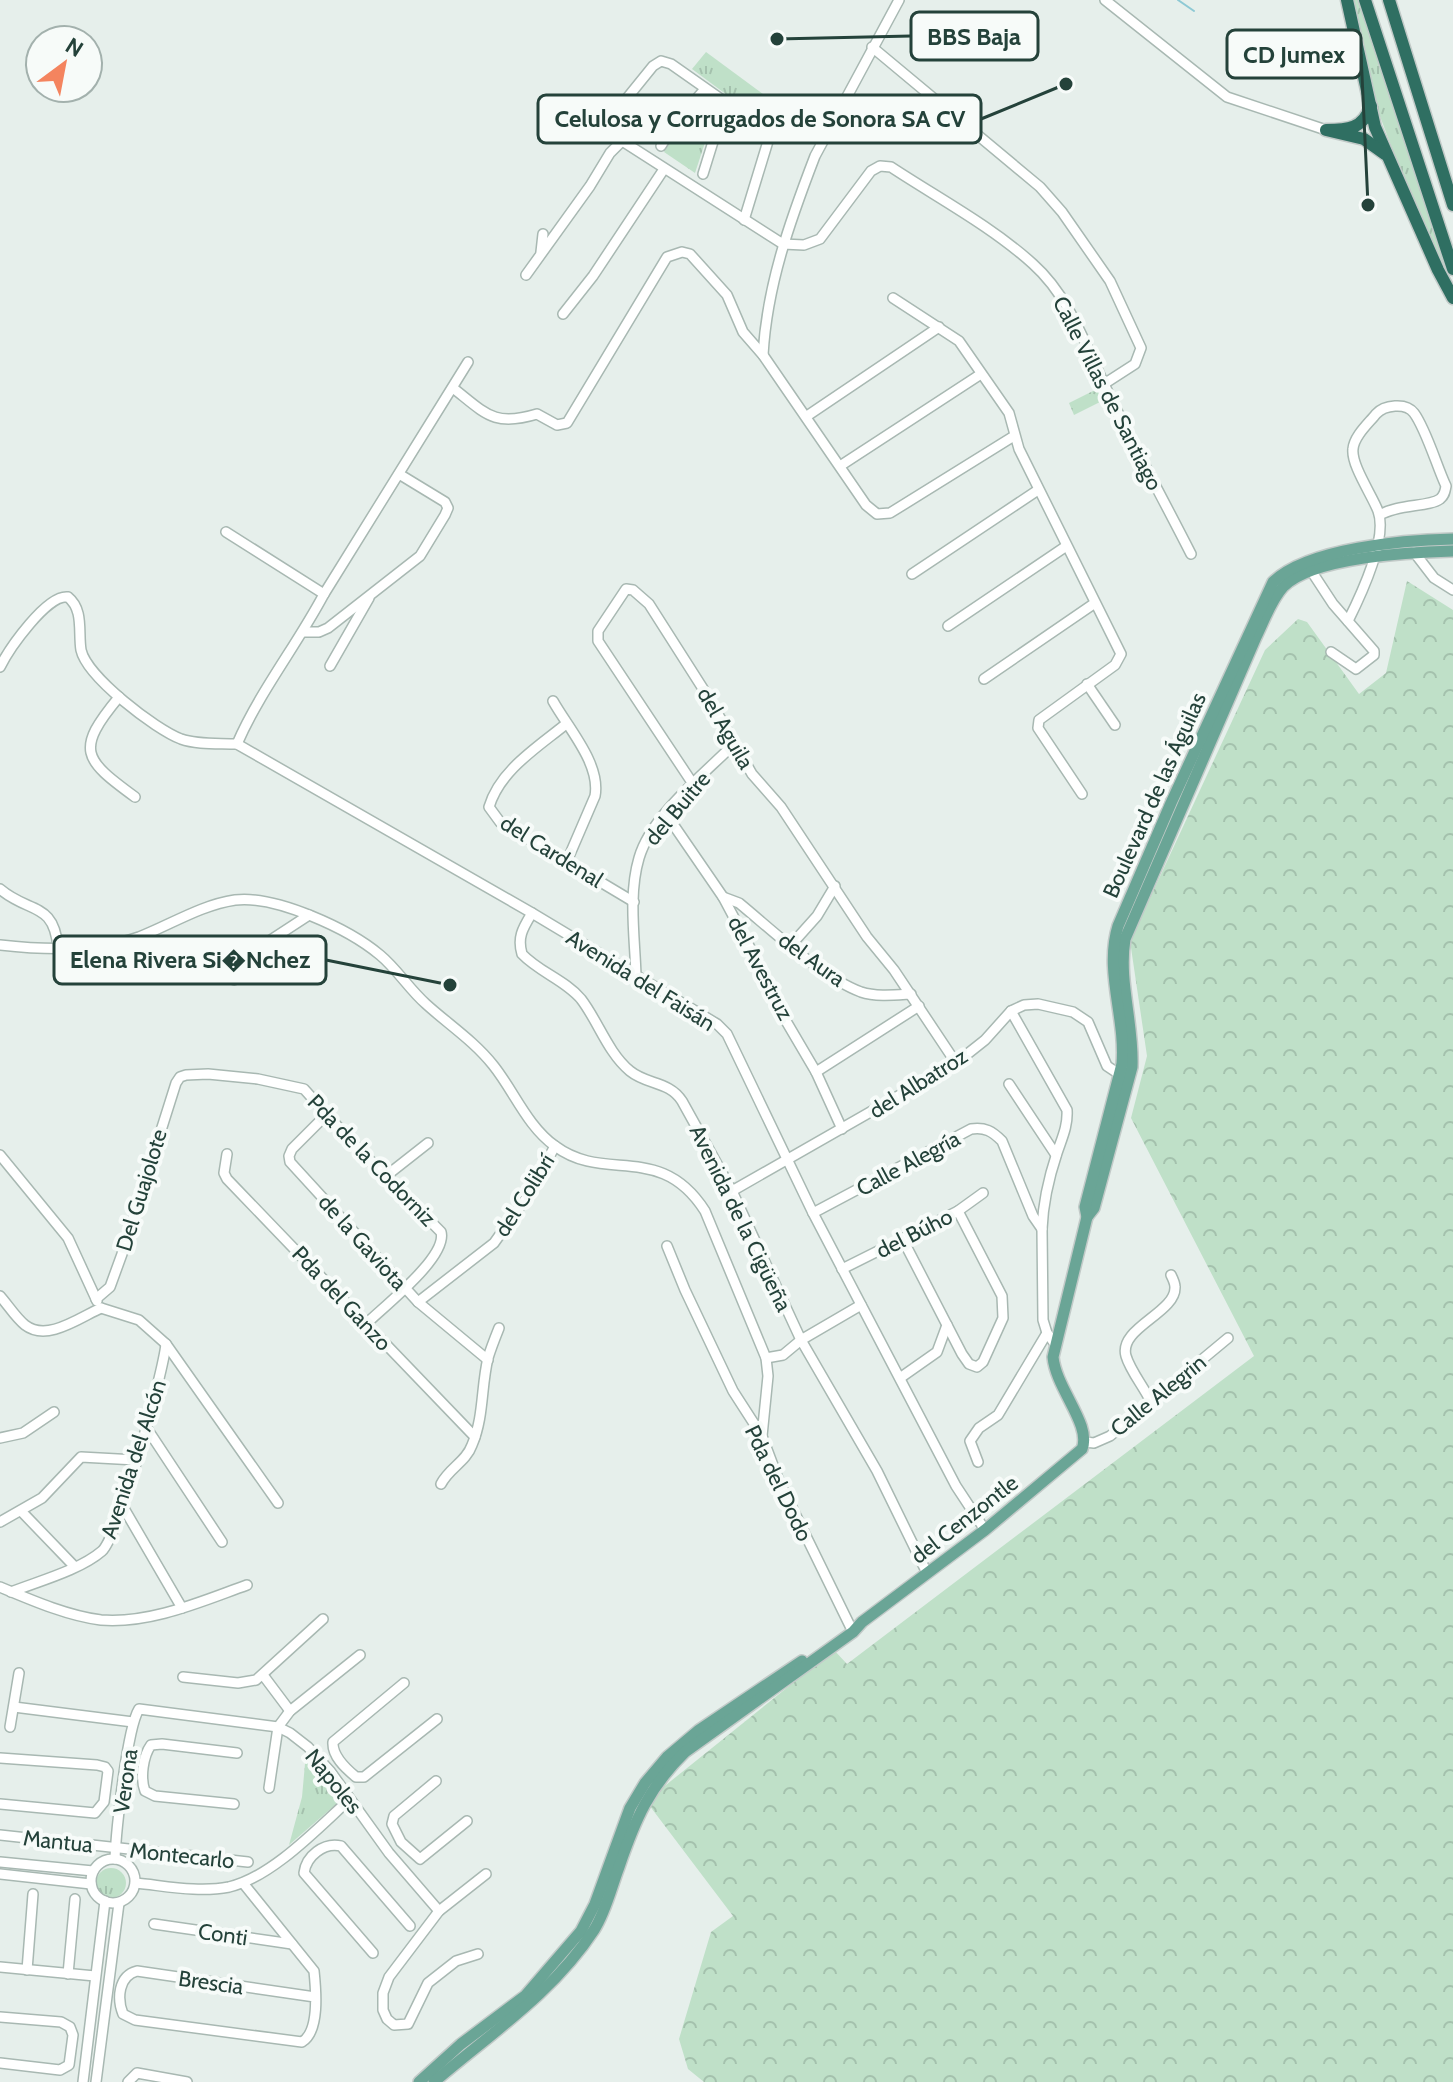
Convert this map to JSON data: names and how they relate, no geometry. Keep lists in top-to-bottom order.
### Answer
{
  "streets": {
    "main road": ["Boulevard de las Águilas", "del Cenzontle"],
    "street": [
      "Calle Villas de Santiago",
      "del Aguila",
      "del Buitre",
      "del Cardenal",
      "del Aura",
      "del Avestruz",
      "Avenida del Faisán",
      "del Albatroz",
      "Pda de la Codorniz",
      "Calle Alegría",
      "Del Guajolote",
      "del Colibrí",
      "Avenida de la Cigüeña",
      "del Búho",
      "de la Gaviota",
      "Pda del Ganzo",
      "Calle Alegrin",
      "Avenida del Alcón",
      "Pda del Dodo",
      "Verona",
      "Napoles",
      "Mantua",
      "Montecarlo",
      "Conti",
      "Brescia"
    ]
  },
  "crossings": [
    ["del Aguila", "del Buitre"],
    ["del Aguila", "del Aura"],
    ["del Aguila", "del Albatroz"],
    ["Boulevard de las Águilas", "Calle Alegrin"],
    ["Boulevard de las Águilas", "del Cenzontle"],
    ["del Buitre", "del Cardenal"],
    ["del Buitre", "del Avestruz"],
    ["del Buitre", "Avenida del Faisán"],
    ["del Aura", "del Avestruz"],
    ["del Avestruz", "del Albatroz"],
    ["Avenida del Faisán", "del Albatroz"],
    ["Avenida del Faisán", "Calle Alegría"],
    ["Avenida del Faisán", "Avenida de la Cigüeña"],
    ["Avenida del Faisán", "del Búho"],
    ["Avenida del Faisán", "del Cenzontle"],
    ["del Albatroz", "Avenida de la Cigüeña"],
    ["Pda de la Codorniz", "Del Guajolote"],
    ["Pda de la Codorniz", "de la Gaviota"],
    ["Pda de la Codorniz", "Pda del Ganzo"],
    ["del Colibrí", "de la Gaviota"],
    ["Avenida de la Cigüeña", "del Cenzontle"],
    ["Calle Alegrin", "del Cenzontle"],
    ["Pda del Dodo", "del Cenzontle"],
    ["Verona", "Napoles"],
    ["Verona", "Mantua"],
    ["Verona", "Montecarlo"],
    ["Mantua", "Montecarlo"],
    ["Conti", "Brescia"]
  ],
  "places": [
    "BBS Baja",
    "Celulosa y Corrugados de Sonora SA CV",
    "CD Jumex",
    "Elena Rivera Si�Nchez"
  ],
  "north": "top right"
}
